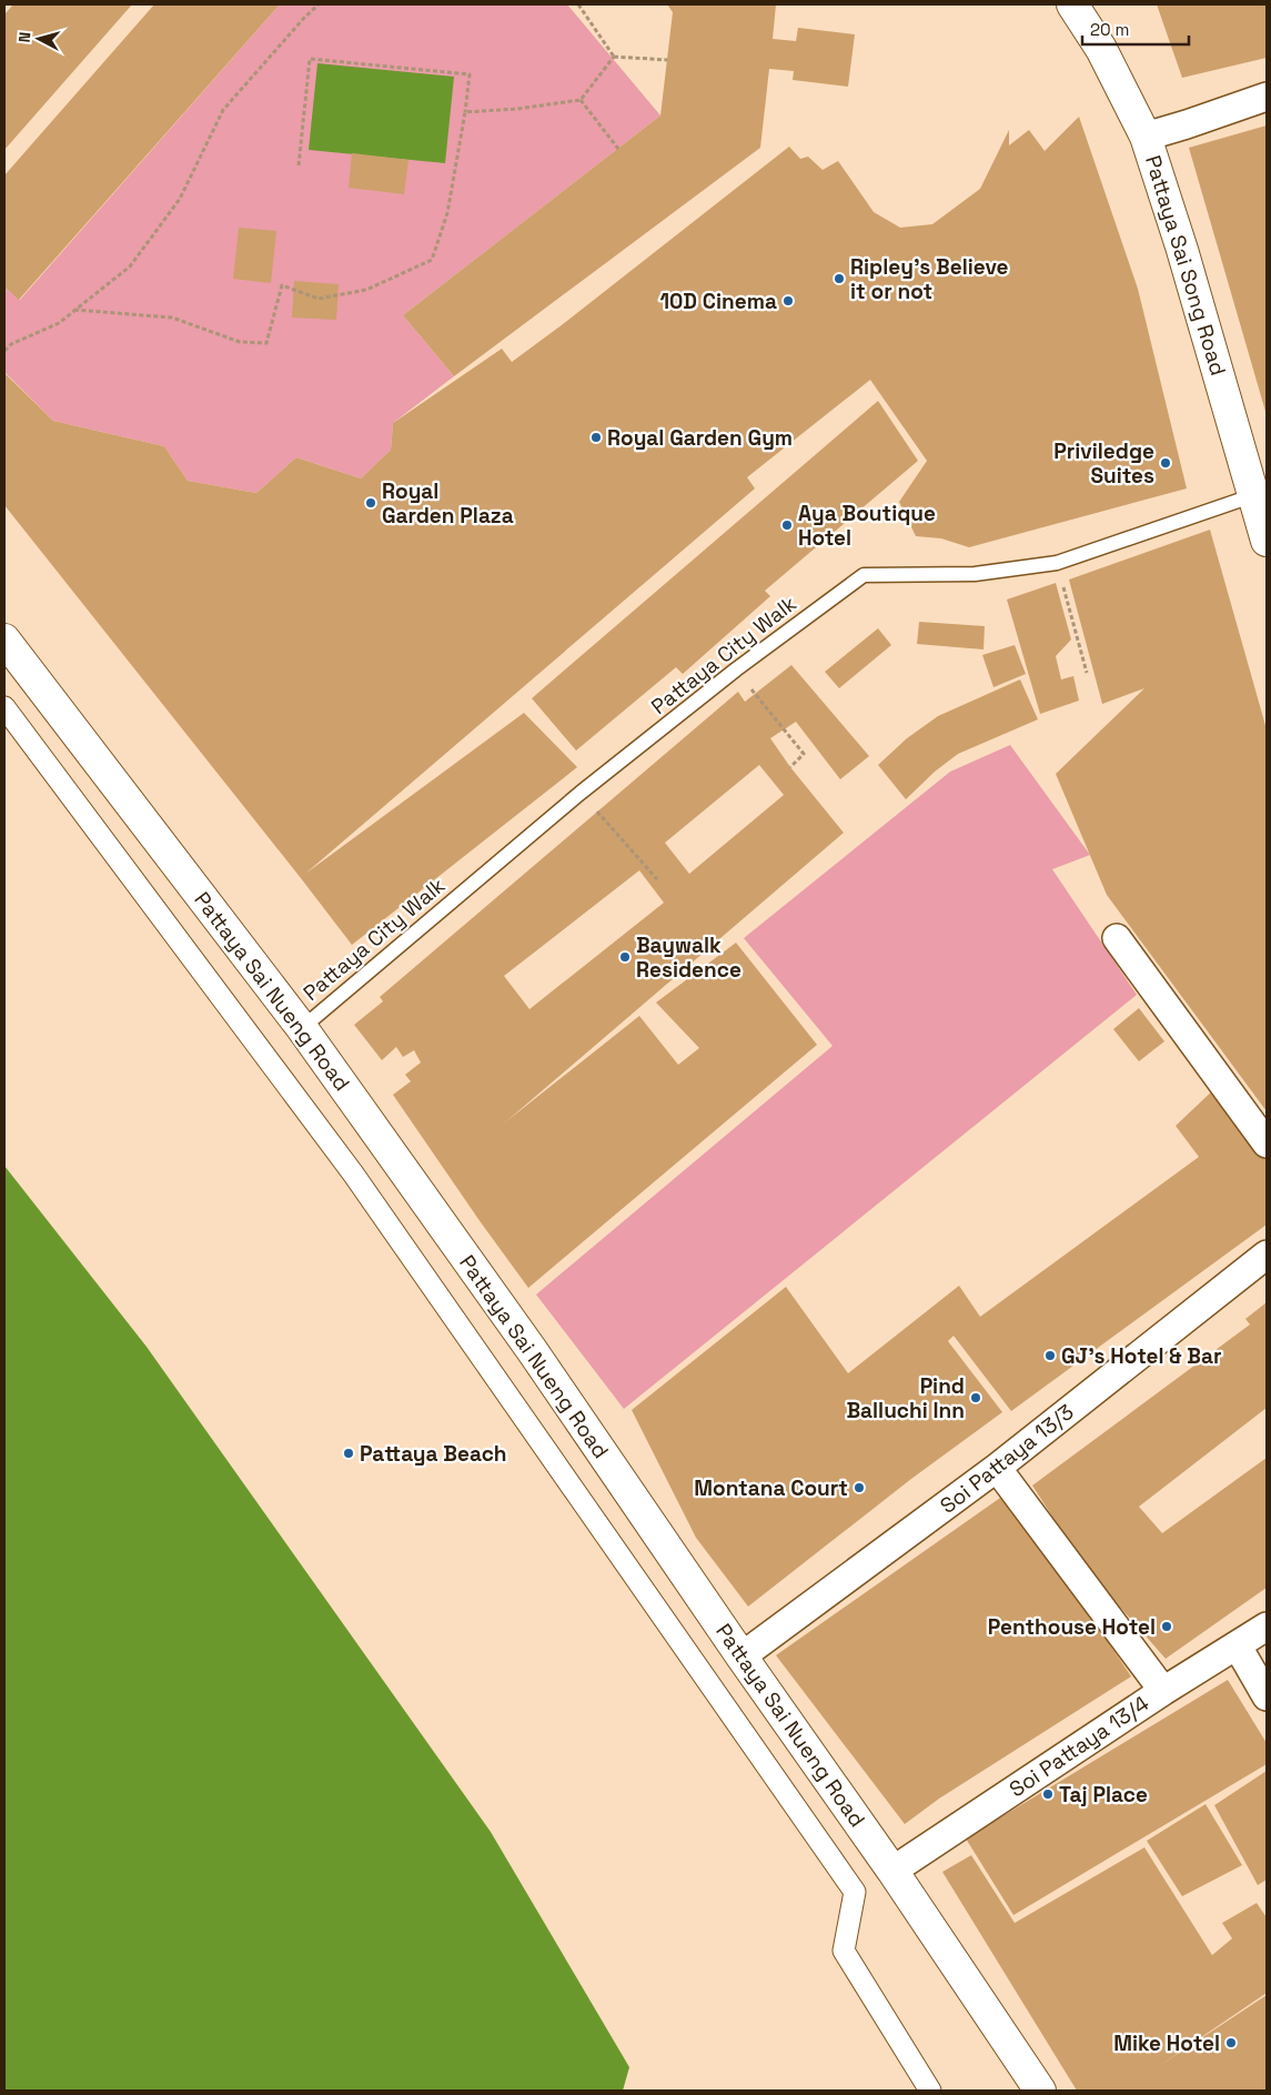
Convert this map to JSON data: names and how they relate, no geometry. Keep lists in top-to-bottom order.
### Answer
{
  "streets": {
    "main road": ["Pattaya Sai Song Road", "Pattaya Sai Nueng Road"],
    "street": ["Soi Pattaya 13/3", "Soi Pattaya 13/4"],
    "lane": ["Pattaya City Walk"]
  },
  "crossings": [
    ["Pattaya Sai Song Road", "Pattaya City Walk"],
    ["Pattaya City Walk", "Pattaya Sai Nueng Road"],
    ["Pattaya Sai Nueng Road", "Soi Pattaya 13/3"],
    ["Pattaya Sai Nueng Road", "Soi Pattaya 13/4"]
  ],
  "places": [
    "Ripley's Believe it or not",
    "10D Cinema",
    "Royal Garden Gym",
    "Priviledge Suites",
    "Royal Garden Plaza",
    "Aya Boutique Hotel",
    "Baywalk Residence",
    "GJ's Hotel & Bar",
    "Pind Balluchi Inn",
    "Pattaya Beach",
    "Montana Court",
    "Penthouse Hotel",
    "Taj Place",
    "Mike Hotel"
  ],
  "scale_bar": "20 m",
  "north": "left"
}
